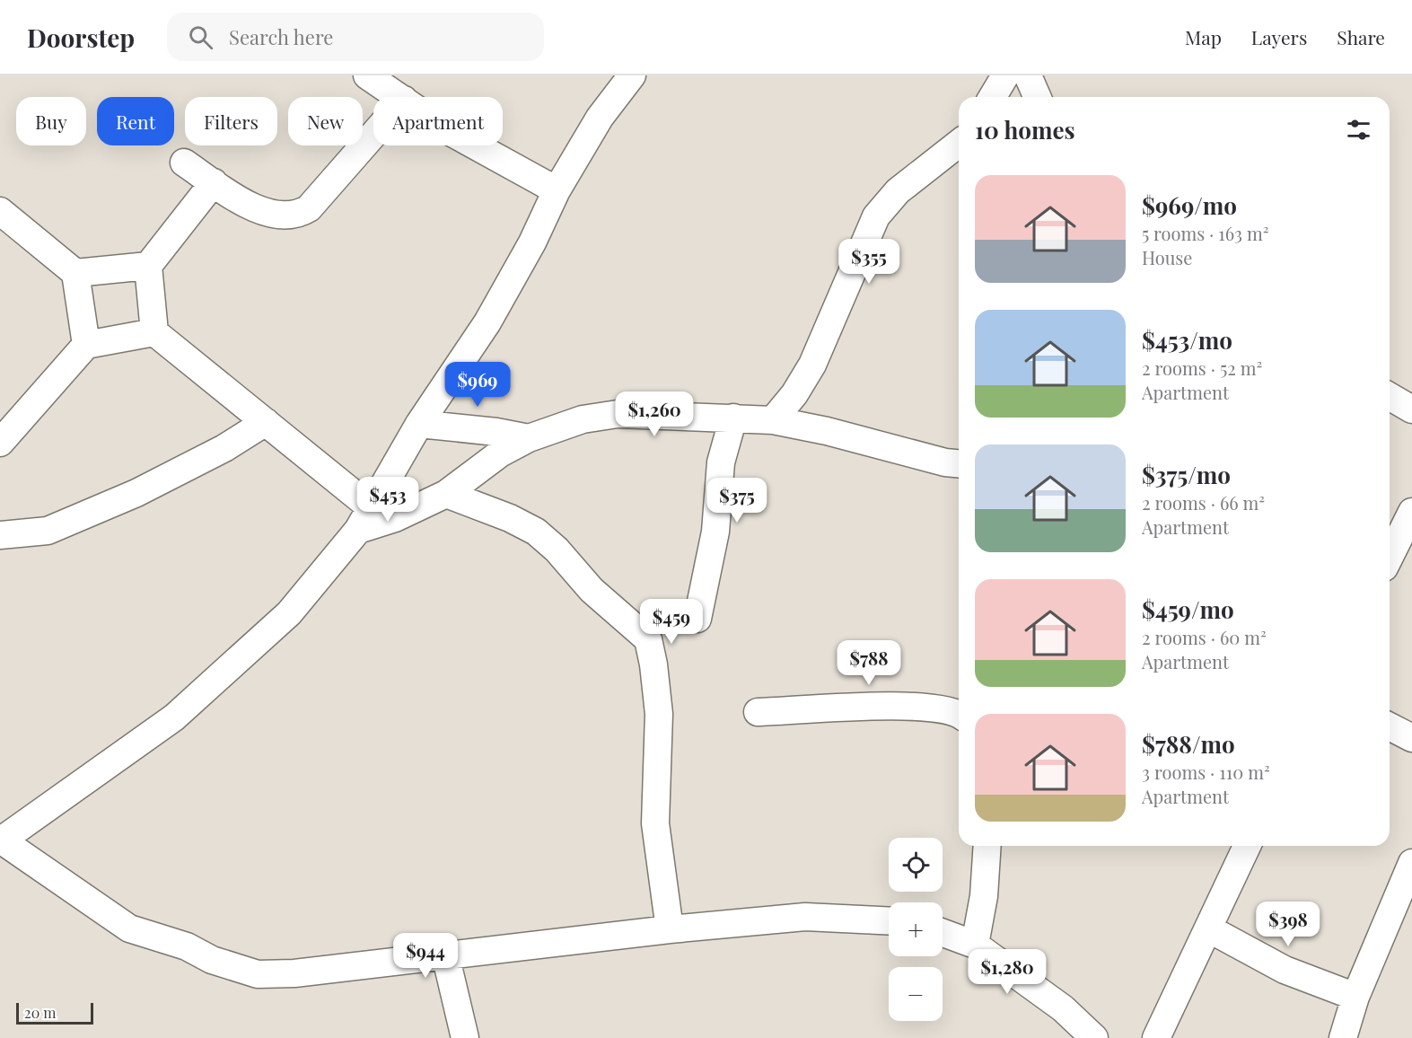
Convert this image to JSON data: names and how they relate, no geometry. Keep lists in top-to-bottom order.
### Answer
{
  "scale_bar": "20 m",
  "page": {
    "header": "Doorstep",
    "search": "Search here",
    "nav": ["Map", "Layers", "Share"],
    "chip": [
      "Buy",
      "Rent",
      "Filters",
      "New",
      "Apartment"
    ],
    "heading": "10 homes",
    "list": [
      {
        "name": "$969/mo",
        "note": "5 rooms · 163 m² · House"
      },
      {
        "name": "$453/mo",
        "note": "2 rooms · 52 m² · Apartment"
      },
      {
        "name": "$375/mo",
        "note": "2 rooms · 66 m² · Apartment"
      },
      {
        "name": "$459/mo",
        "note": "2 rooms · 60 m² · Apartment"
      },
      {
        "name": "$788/mo",
        "note": "3 rooms · 110 m² · Apartment"
      }
    ],
    "price": [
      "$355",
      "$969",
      "$1,260",
      "$453",
      "$375",
      "$459",
      "$788",
      "$398",
      "$944",
      "$1,280"
    ],
    "map_buttons": ["+", "−"],
    "scale": "20 m"
  }
}
